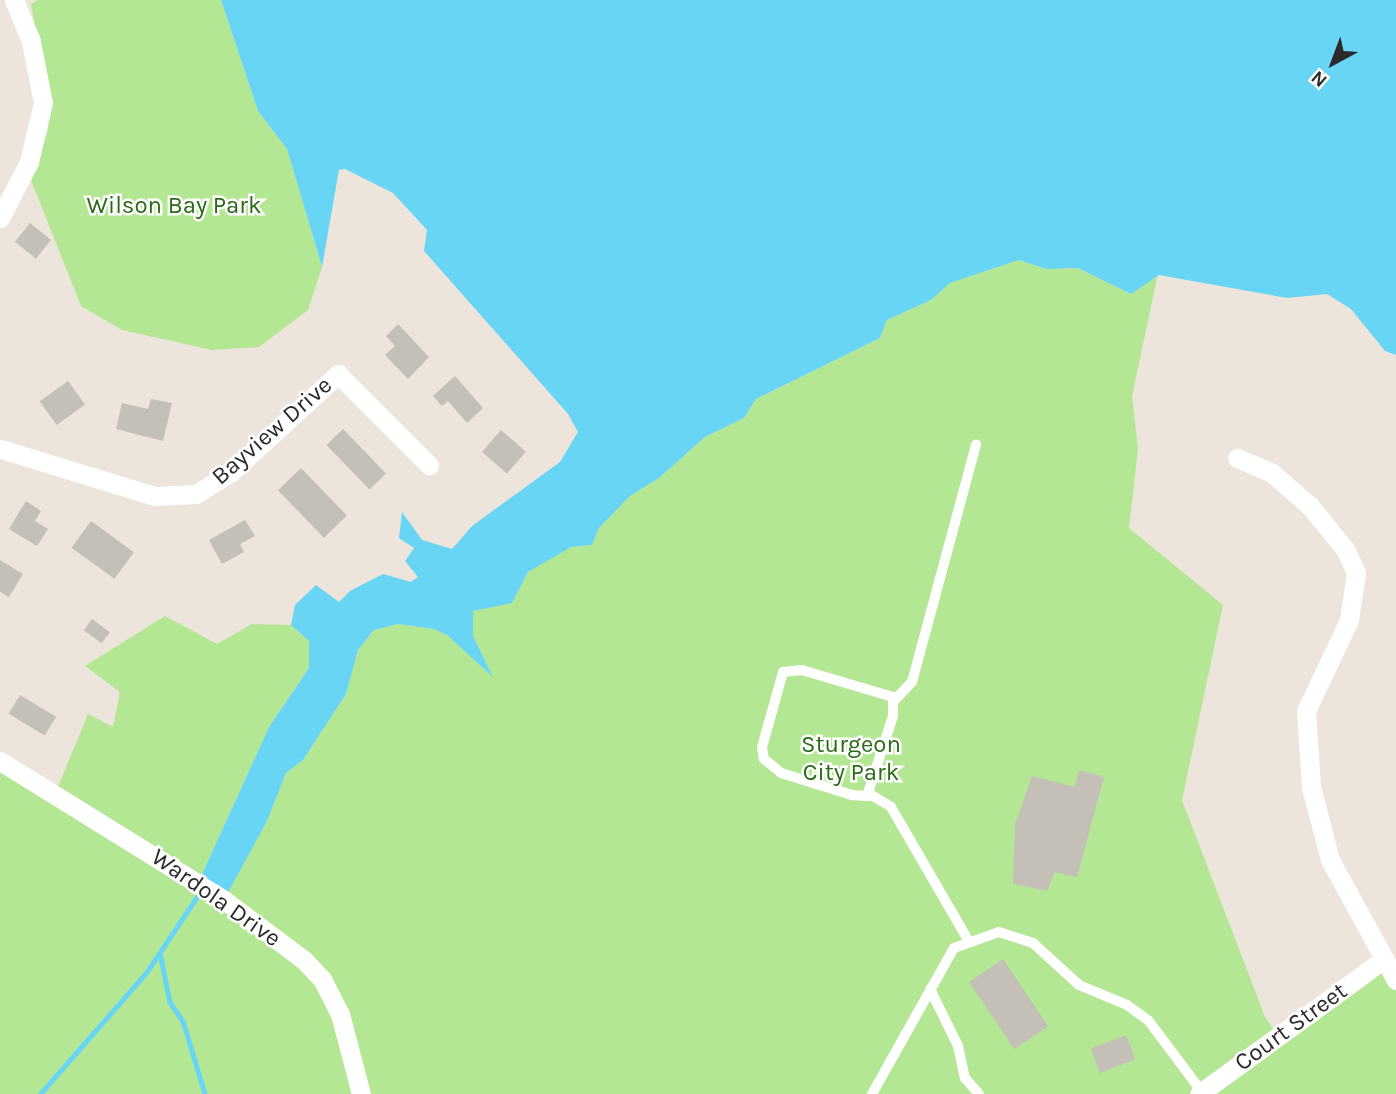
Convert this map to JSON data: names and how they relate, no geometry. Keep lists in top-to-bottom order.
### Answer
{
  "streets": {
    "street": ["Bayview Drive", "Wardola Drive", "Court Street"]
  },
  "parks": ["Wilson Bay Park", "Sturgeon City Park"],
  "north": "bottom left"
}
